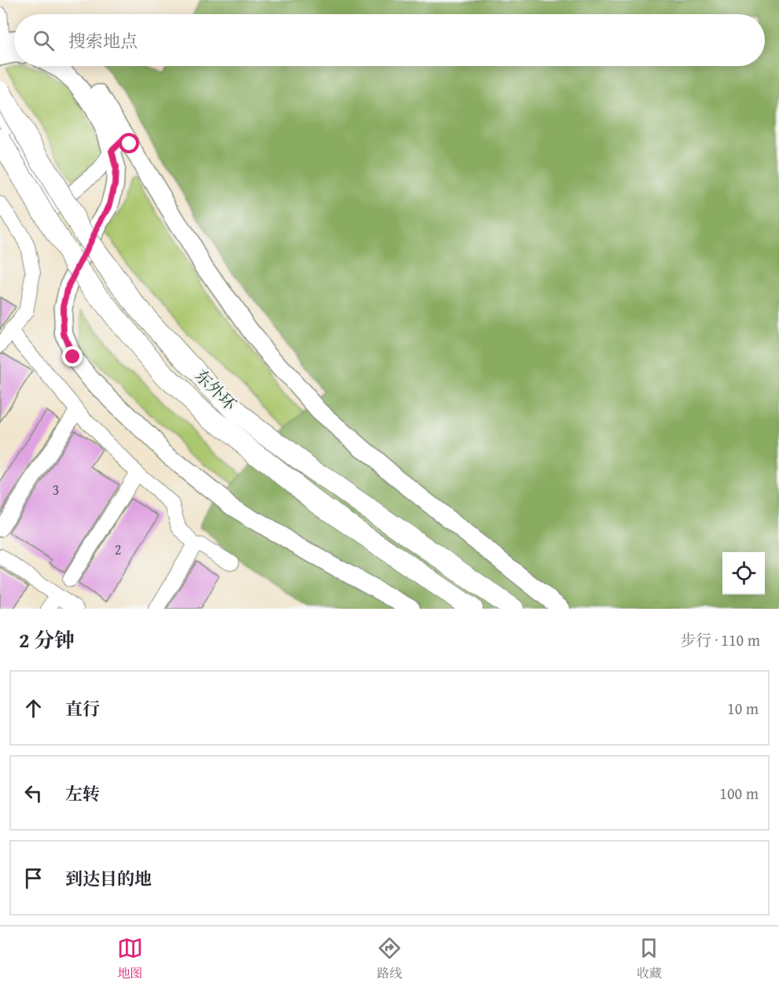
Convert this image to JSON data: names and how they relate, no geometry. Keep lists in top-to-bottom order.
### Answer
{
  "streets": {
    "highway": ["东外环"]
  },
  "house_numbers": ["3", "2"],
  "page": {
    "search": "搜索地点",
    "heading": ["2 分钟", "步行 · 110 m"],
    "list": [
      ["直行", "10 m"],
      ["左转", "100 m"],
      "到达目的地"
    ],
    "nav": ["地图", "路线", "收藏"]
  }
}
